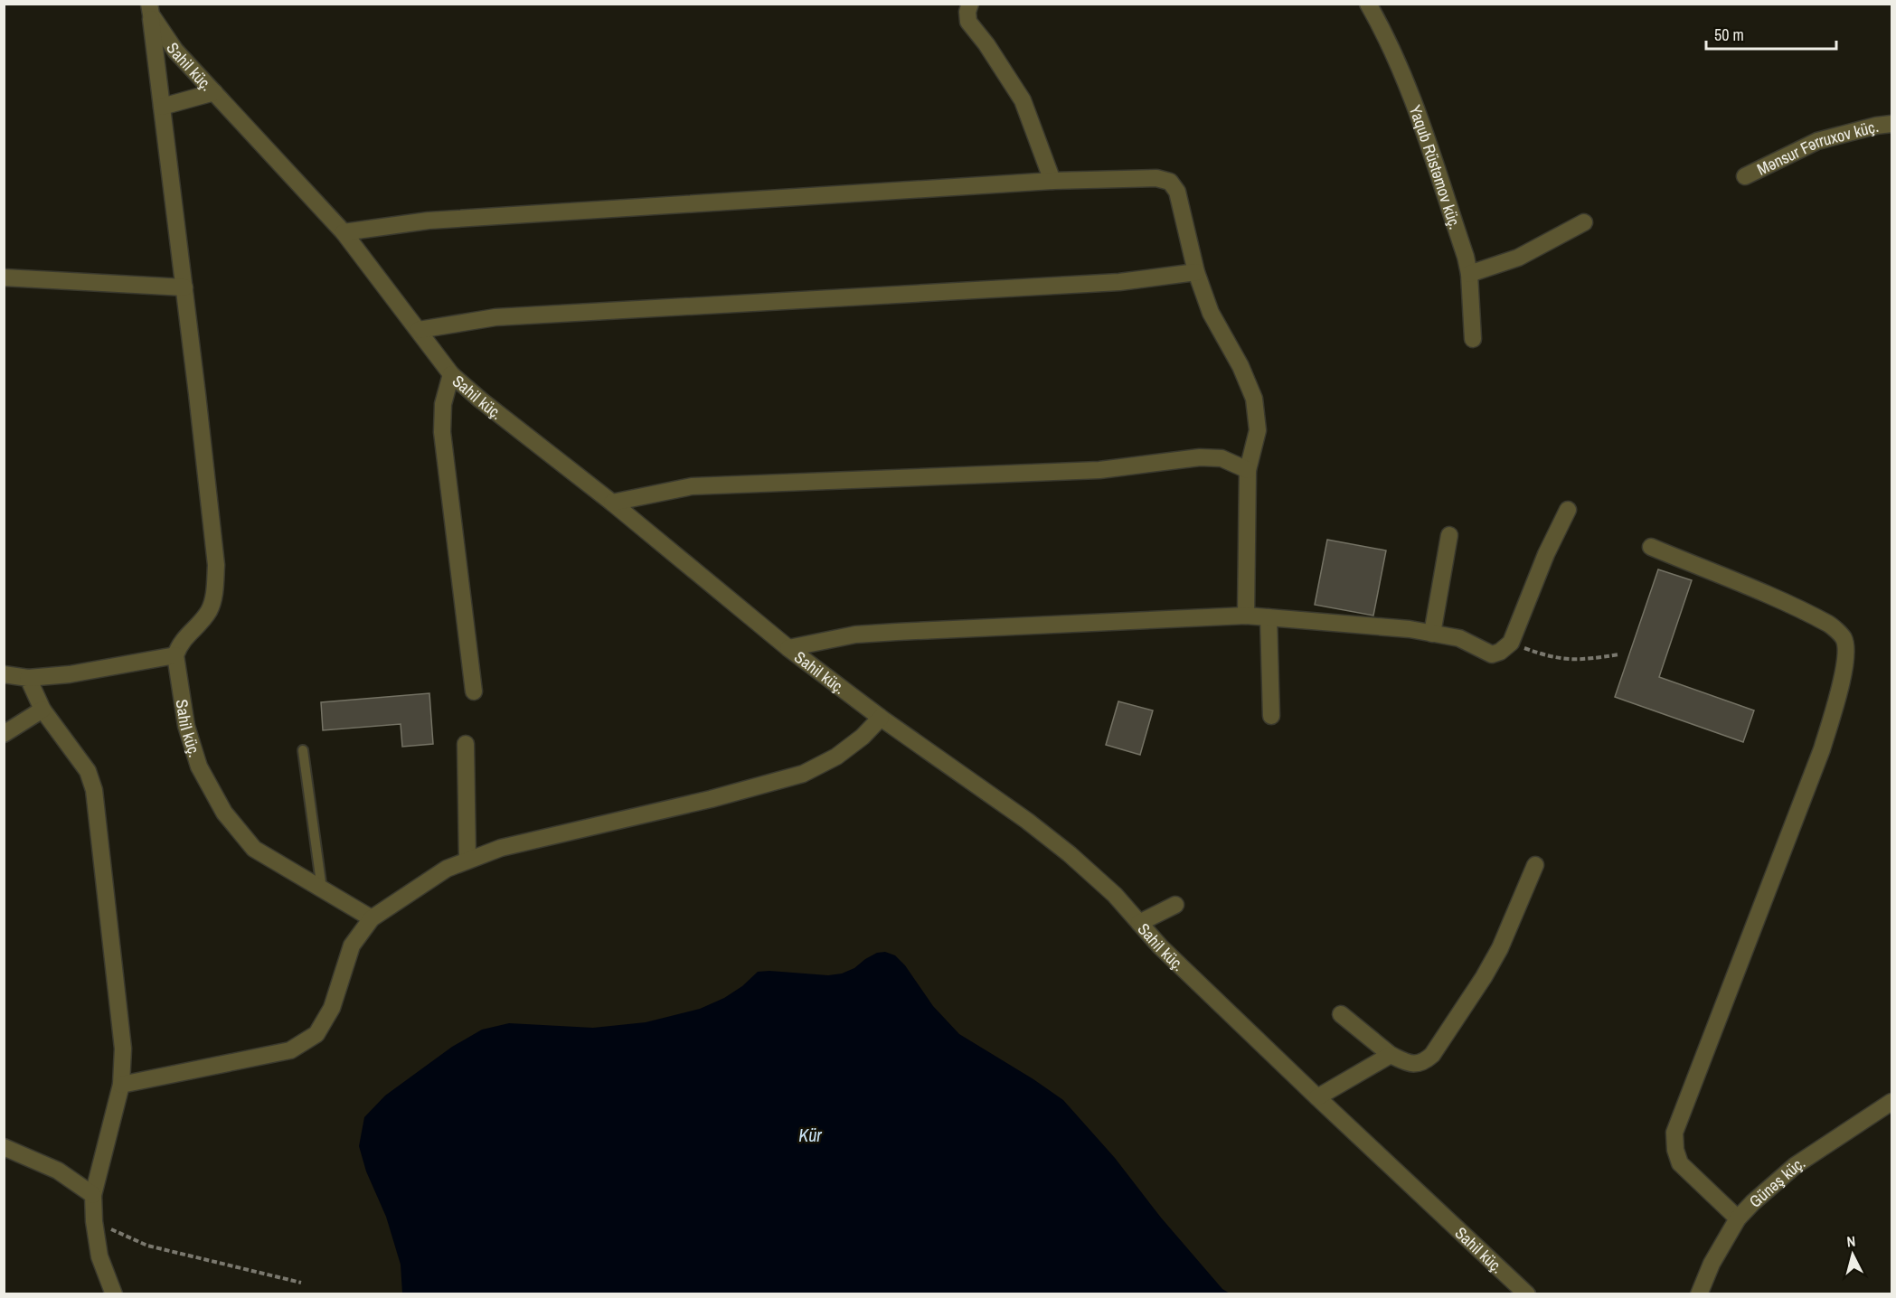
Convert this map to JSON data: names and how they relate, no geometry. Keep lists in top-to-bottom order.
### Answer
{
  "streets": {
    "street": [
      "Sahil küç.",
      "Mənsur Fərruxov küç.",
      "Yaqub Rüstəmov küç.",
      "Günəş küç."
    ]
  },
  "water": ["Kür"],
  "scale_bar": "50 m",
  "north": "top"
}
